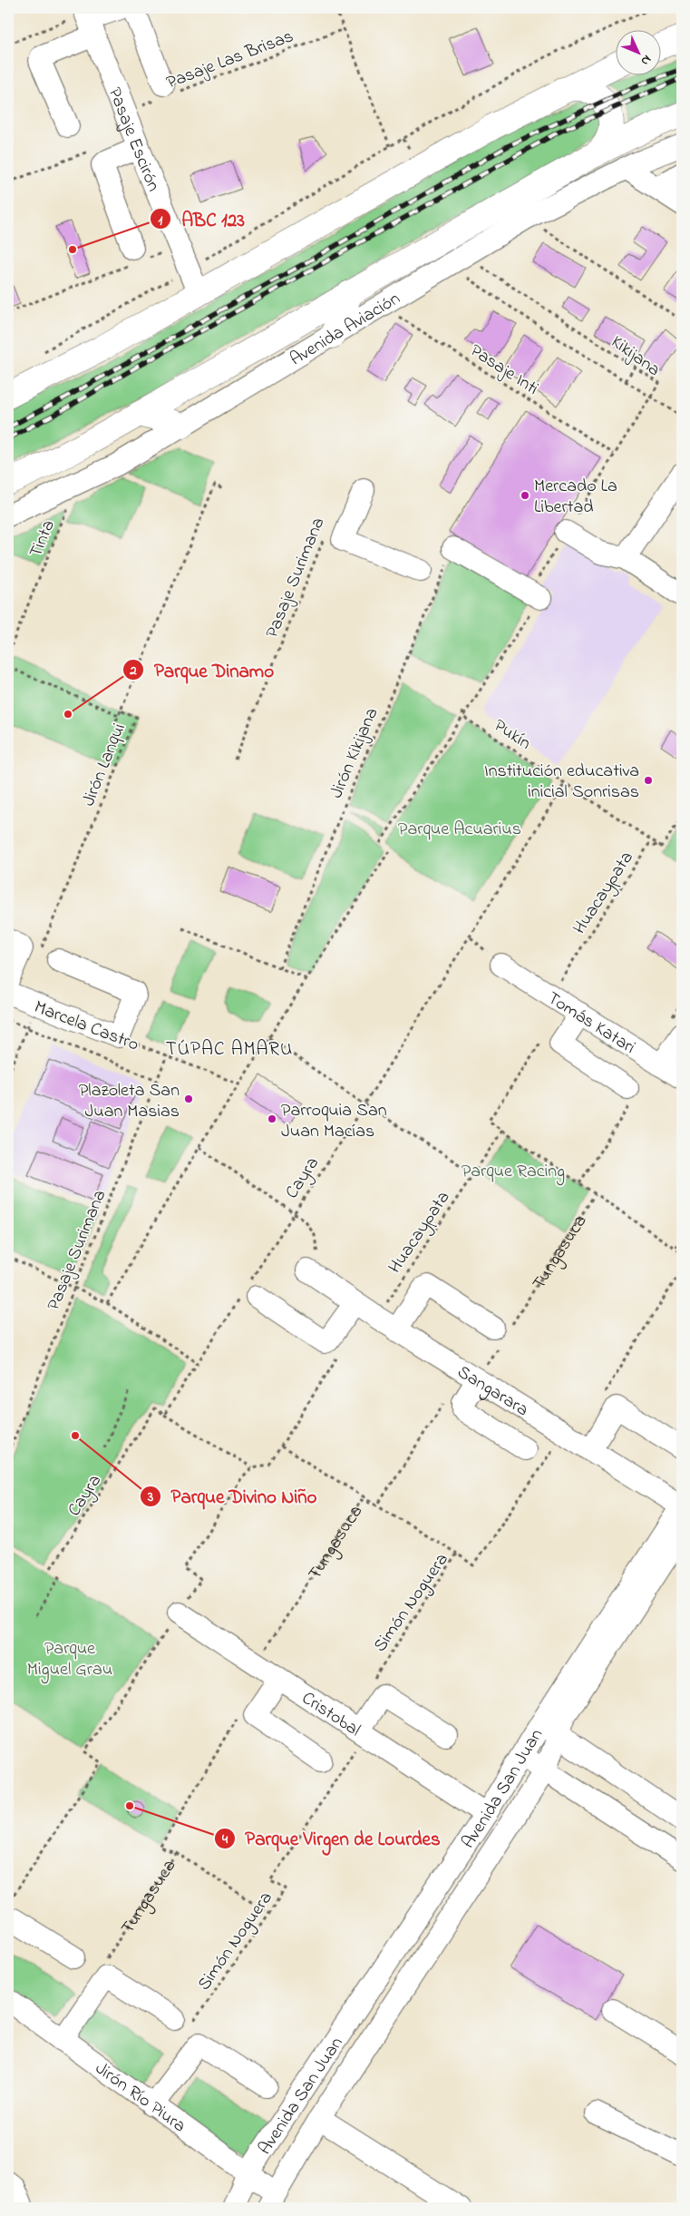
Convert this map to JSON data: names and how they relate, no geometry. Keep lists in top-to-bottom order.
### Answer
{
  "streets": {
    "main road": ["Avenida Aviación"],
    "street": [
      "Pasaje Escirón",
      "Tomás Katari",
      "Marcela Castro",
      "Sangarara",
      "Cristobal",
      "Avenida San Juan",
      "Jirón Río Piura"
    ],
    "path": [
      "Pasaje Las Brisas",
      "Kikijana",
      "Pasaje Inti",
      "Tinta",
      "Pasaje Surimana",
      "Pukín",
      "Jirón Kikijana",
      "Jirón Lanqui",
      "Huacaypata",
      "Cayra",
      "Tungasuca",
      "Simón Noguera"
    ]
  },
  "crossings": [
    ["Pasaje Las Brisas", "Pasaje Escirón"],
    ["Avenida Aviación", "Kikijana"],
    ["Avenida Aviación", "Pasaje Inti"],
    ["Avenida Aviación", "Tinta"],
    ["Kikijana", "Pasaje Inti"],
    ["Kikijana", "Pukín"],
    ["Pasaje Surimana", "Marcela Castro"],
    ["Pukín", "Huacaypata"],
    ["Pukín", "Cayra"],
    ["Huacaypata", "Tomás Katari"],
    ["Huacaypata", "Sangarara"],
    ["Tungasuca", "Sangarara"],
    ["Tungasuca", "Cristobal"],
    ["Sangarara", "Simón Noguera"],
    ["Sangarara", "Avenida San Juan"],
    ["Simón Noguera", "Cristobal"],
    ["Cristobal", "Avenida San Juan"],
    ["Avenida San Juan", "Jirón Río Piura"]
  ],
  "districts": ["TÚPAC AMARU"],
  "parks": ["Parque Acuarius", "Parque Racing", "Parque Miguel Grau"],
  "places": [
    "ABC 123",
    "Mercado La Libertad",
    "Parque Dinamo",
    "Institución educativa inicial Sonrisas",
    "Plazoleta San Juan Masias",
    "Parroquia San Juan Macías",
    "Parque Divino Niño",
    "Parque Virgen de Lourdes"
  ],
  "north": "bottom right"
}
